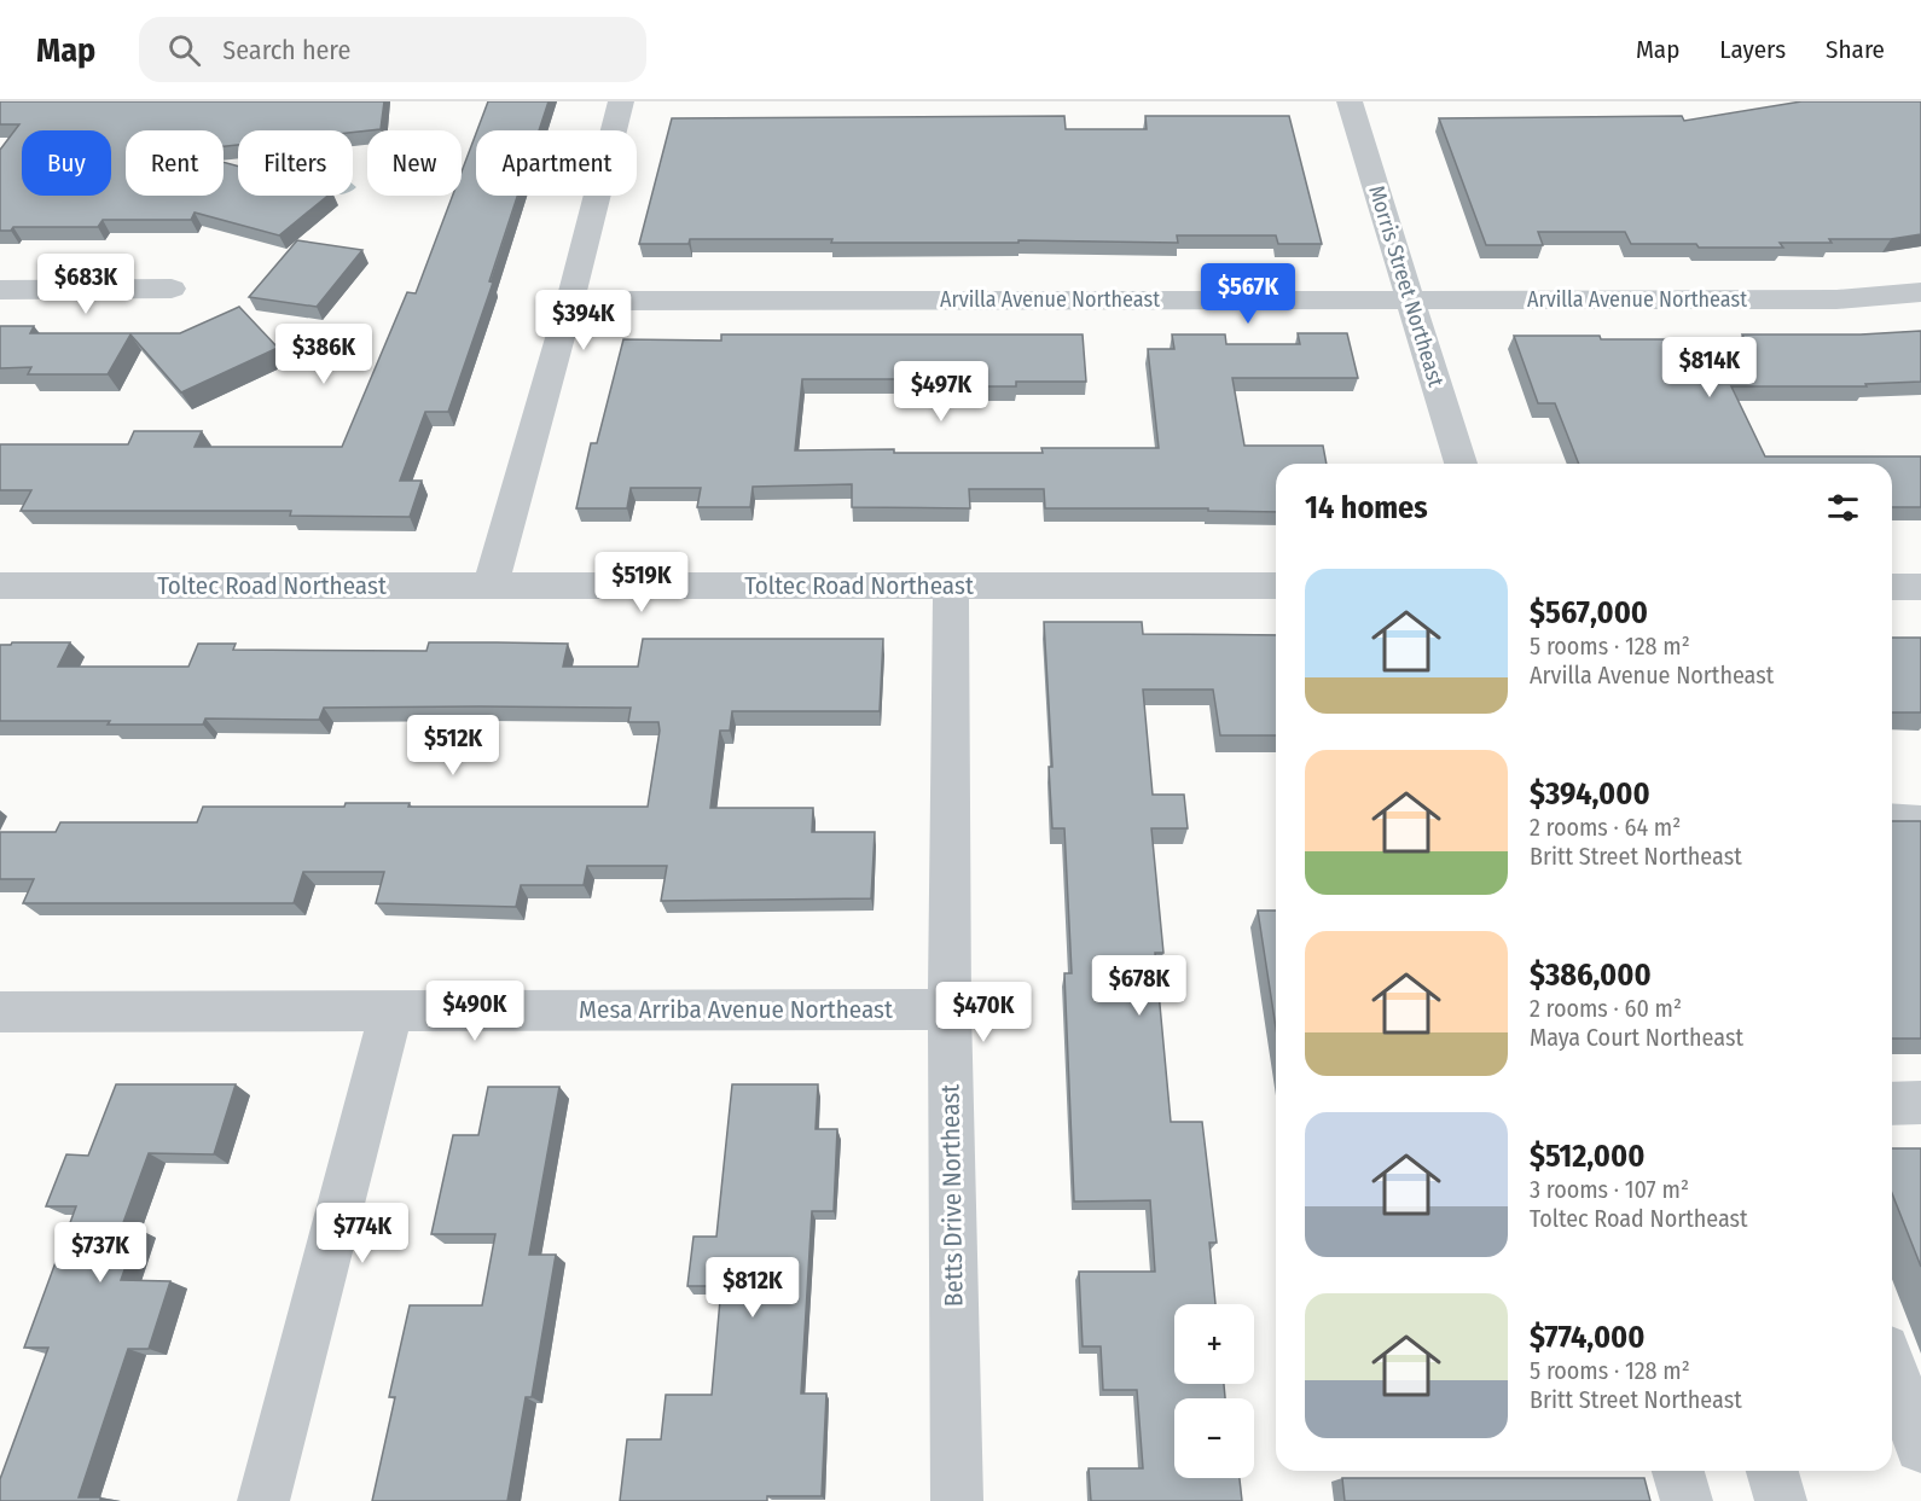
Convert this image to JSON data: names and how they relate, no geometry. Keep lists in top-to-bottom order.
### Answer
{
  "streets": {
    "street": [
      "Morris Street Northeast",
      "Arvilla Avenue Northeast",
      "Toltec Road Northeast",
      "Mesa Arriba Avenue Northeast",
      "Betts Drive Northeast"
    ]
  },
  "crossings": [
    ["Morris Street Northeast", "Arvilla Avenue Northeast"],
    ["Toltec Road Northeast", "Betts Drive Northeast"],
    ["Mesa Arriba Avenue Northeast", "Betts Drive Northeast"]
  ],
  "page": {
    "header": "Map",
    "search": "Search here",
    "nav": ["Map", "Layers", "Share"],
    "chip": [
      "Buy",
      "Rent",
      "Filters",
      "New",
      "Apartment"
    ],
    "price": [
      "$683K",
      "$567K",
      "$394K",
      "$386K",
      "$814K",
      "$497K",
      "$519K",
      "$512K",
      "$678K",
      "$490K",
      "$470K",
      "$774K",
      "$737K",
      "$812K"
    ],
    "heading": "14 homes",
    "list": [
      {
        "name": "$567,000",
        "note": "5 rooms · 128 m² · Arvilla Avenue Northeast"
      },
      {
        "name": "$394,000",
        "note": "2 rooms · 64 m² · Britt Street Northeast"
      },
      {
        "name": "$386,000",
        "note": "2 rooms · 60 m² · Maya Court Northeast"
      },
      {
        "name": "$512,000",
        "note": "3 rooms · 107 m² · Toltec Road Northeast"
      },
      {
        "name": "$774,000",
        "note": "5 rooms · 128 m² · Britt Street Northeast"
      }
    ],
    "map_buttons": ["+", "−"]
  }
}
